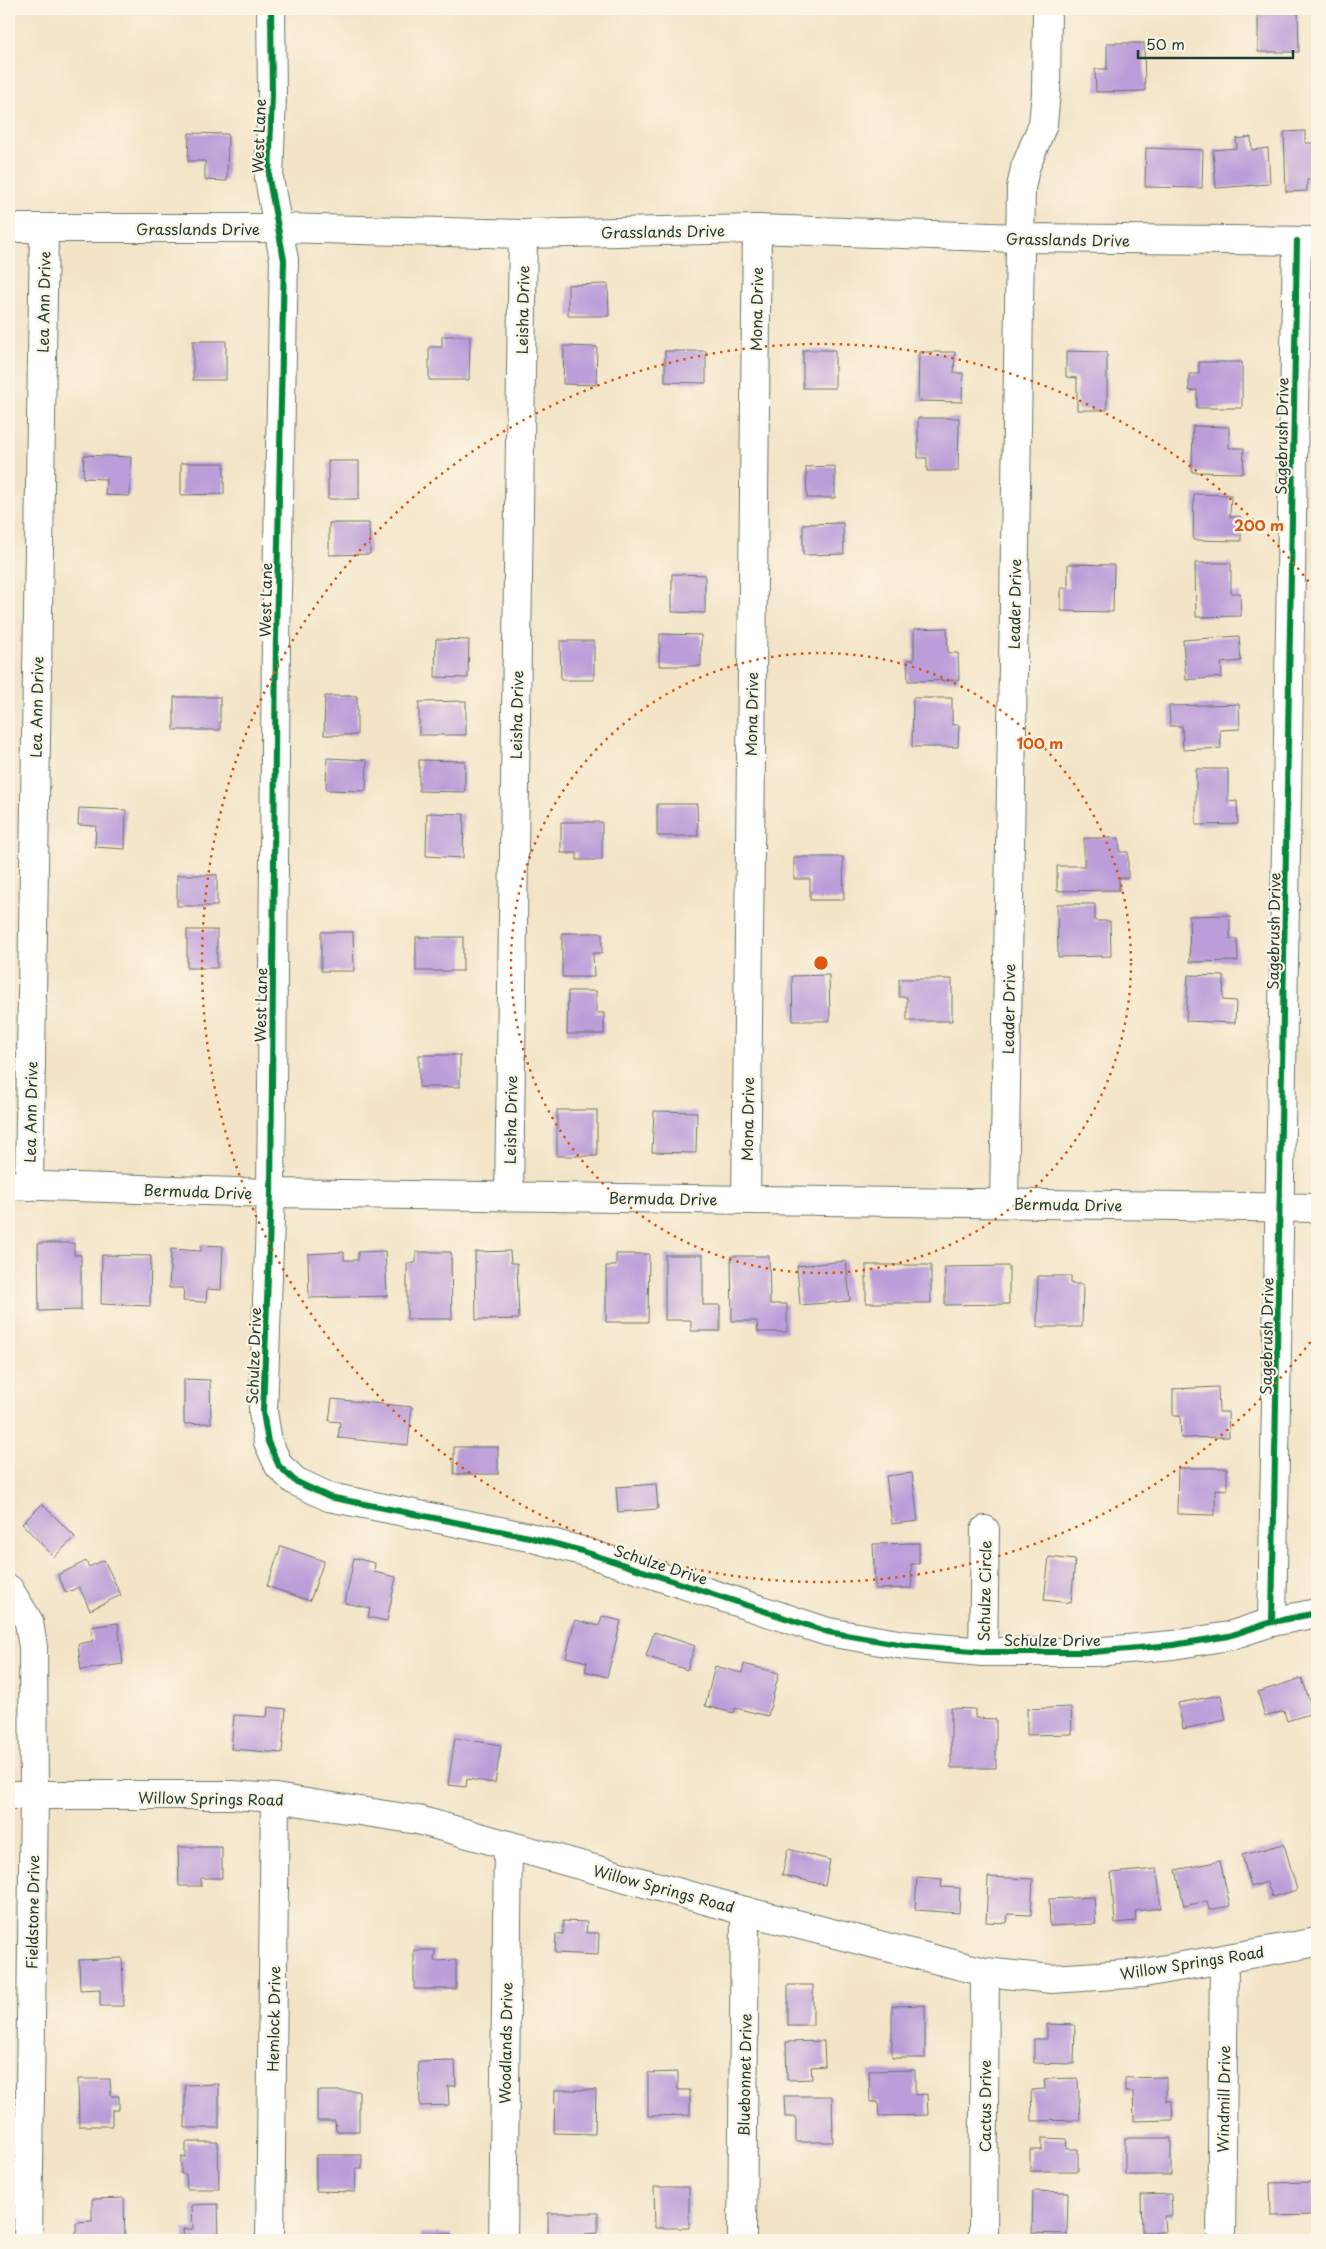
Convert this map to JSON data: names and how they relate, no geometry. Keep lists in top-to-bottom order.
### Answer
{
  "streets": {
    "street": [
      "West Lane",
      "Grasslands Drive",
      "Lea Ann Drive",
      "Mona Drive",
      "Leisha Drive",
      "Sagebrush Drive",
      "Leader Drive",
      "Bermuda Drive",
      "Schulze Drive",
      "Schulze Circle",
      "Willow Springs Road",
      "Fieldstone Drive",
      "Hemlock Drive",
      "Woodlands Drive",
      "Bluebonnet Drive",
      "Windmill Drive",
      "Cactus Drive"
    ]
  },
  "crossings": [
    ["West Lane", "Grasslands Drive"],
    ["West Lane", "Bermuda Drive"],
    ["West Lane", "Schulze Drive"],
    ["Grasslands Drive", "Lea Ann Drive"],
    ["Grasslands Drive", "Mona Drive"],
    ["Grasslands Drive", "Leisha Drive"],
    ["Grasslands Drive", "Sagebrush Drive"],
    ["Grasslands Drive", "Leader Drive"],
    ["Lea Ann Drive", "Bermuda Drive"],
    ["Mona Drive", "Bermuda Drive"],
    ["Leisha Drive", "Bermuda Drive"],
    ["Sagebrush Drive", "Bermuda Drive"],
    ["Sagebrush Drive", "Schulze Drive"],
    ["Leader Drive", "Bermuda Drive"],
    ["Bermuda Drive", "Schulze Drive"],
    ["Schulze Drive", "Schulze Circle"],
    ["Willow Springs Road", "Fieldstone Drive"],
    ["Willow Springs Road", "Hemlock Drive"],
    ["Willow Springs Road", "Woodlands Drive"],
    ["Willow Springs Road", "Bluebonnet Drive"],
    ["Willow Springs Road", "Windmill Drive"],
    ["Willow Springs Road", "Cactus Drive"]
  ],
  "scale_bar": "50 m",
  "rings": ["200 m", "100 m"]
}
